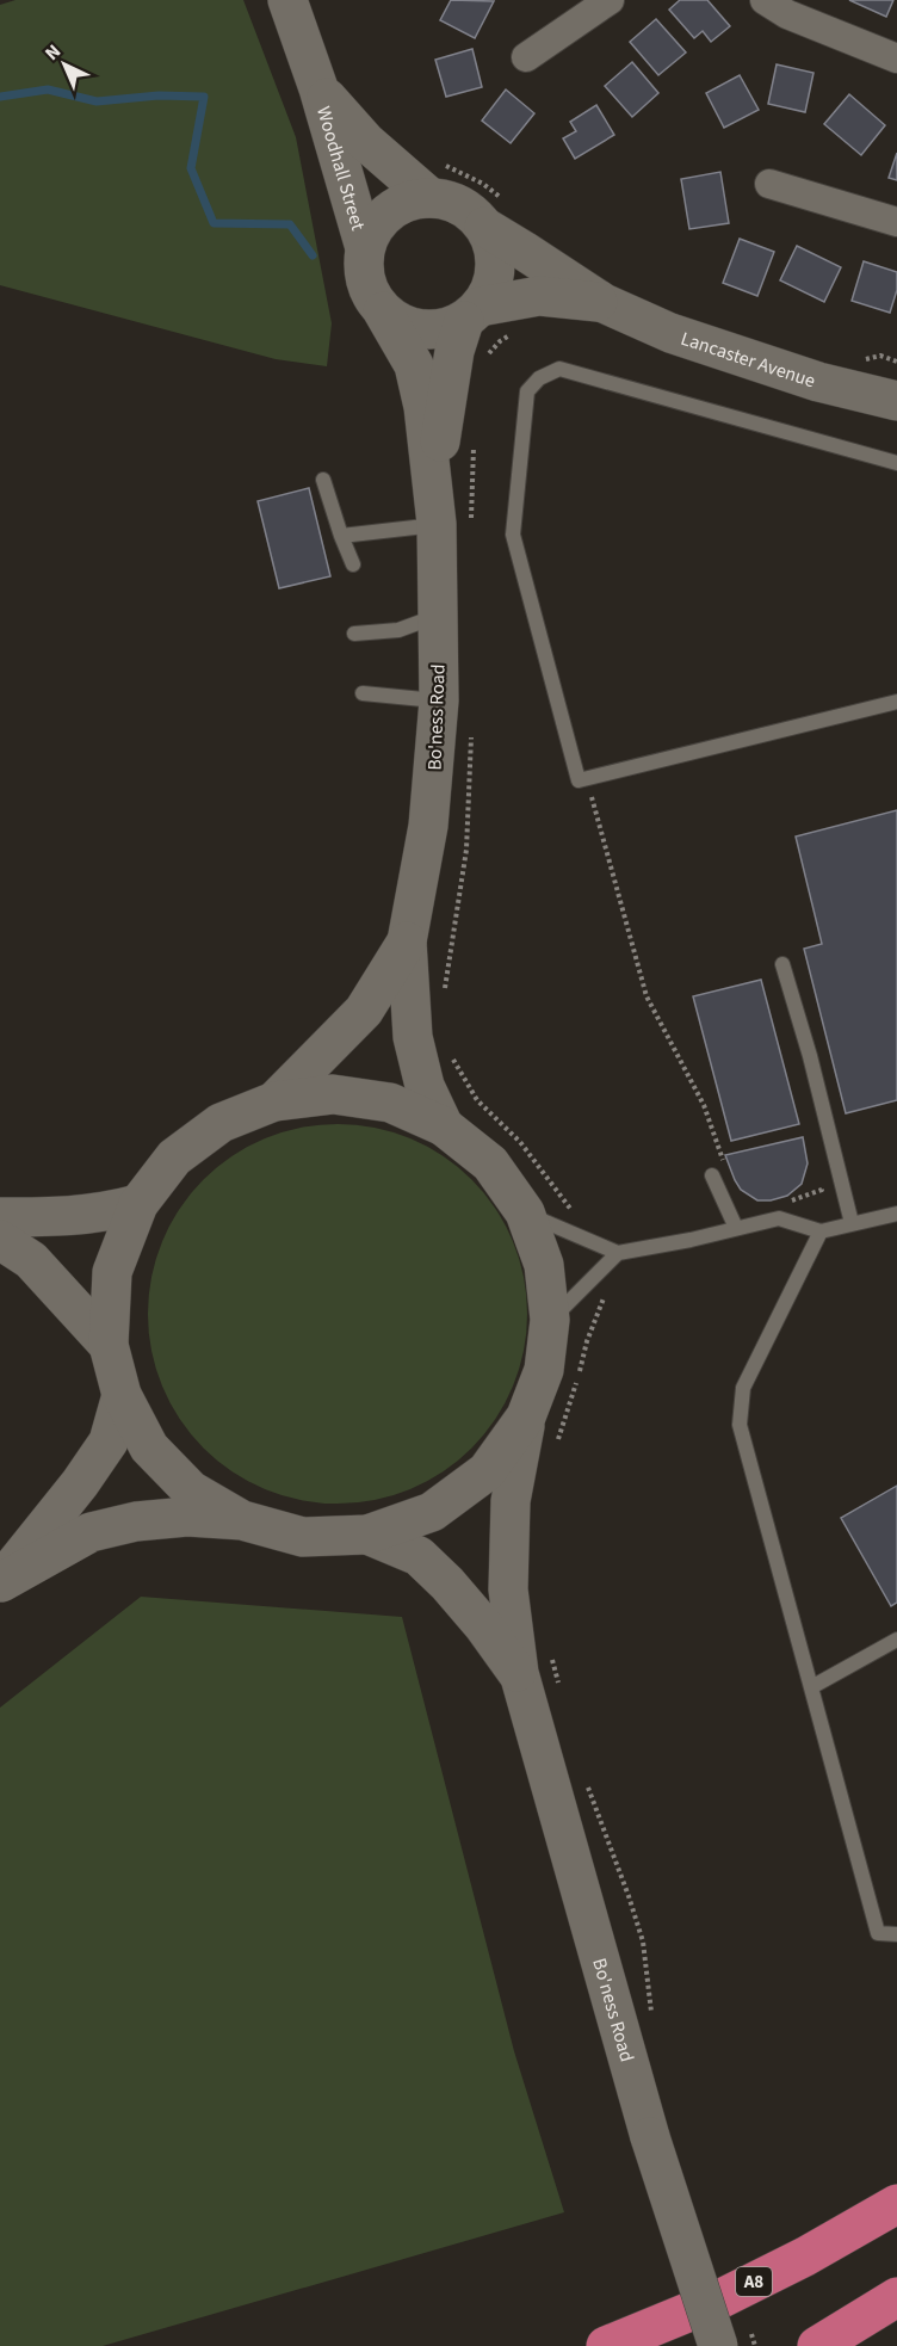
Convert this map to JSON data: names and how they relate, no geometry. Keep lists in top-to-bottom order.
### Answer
{
  "streets": {
    "highway": ["A8"],
    "main road": ["Woodhall Street", "Lancaster Avenue", "Bo'ness Road"]
  },
  "crossings": [
    ["Woodhall Street", "Lancaster Avenue"],
    ["Woodhall Street", "Bo'ness Road"],
    ["Lancaster Avenue", "Bo'ness Road"]
  ],
  "north": "top left"
}
